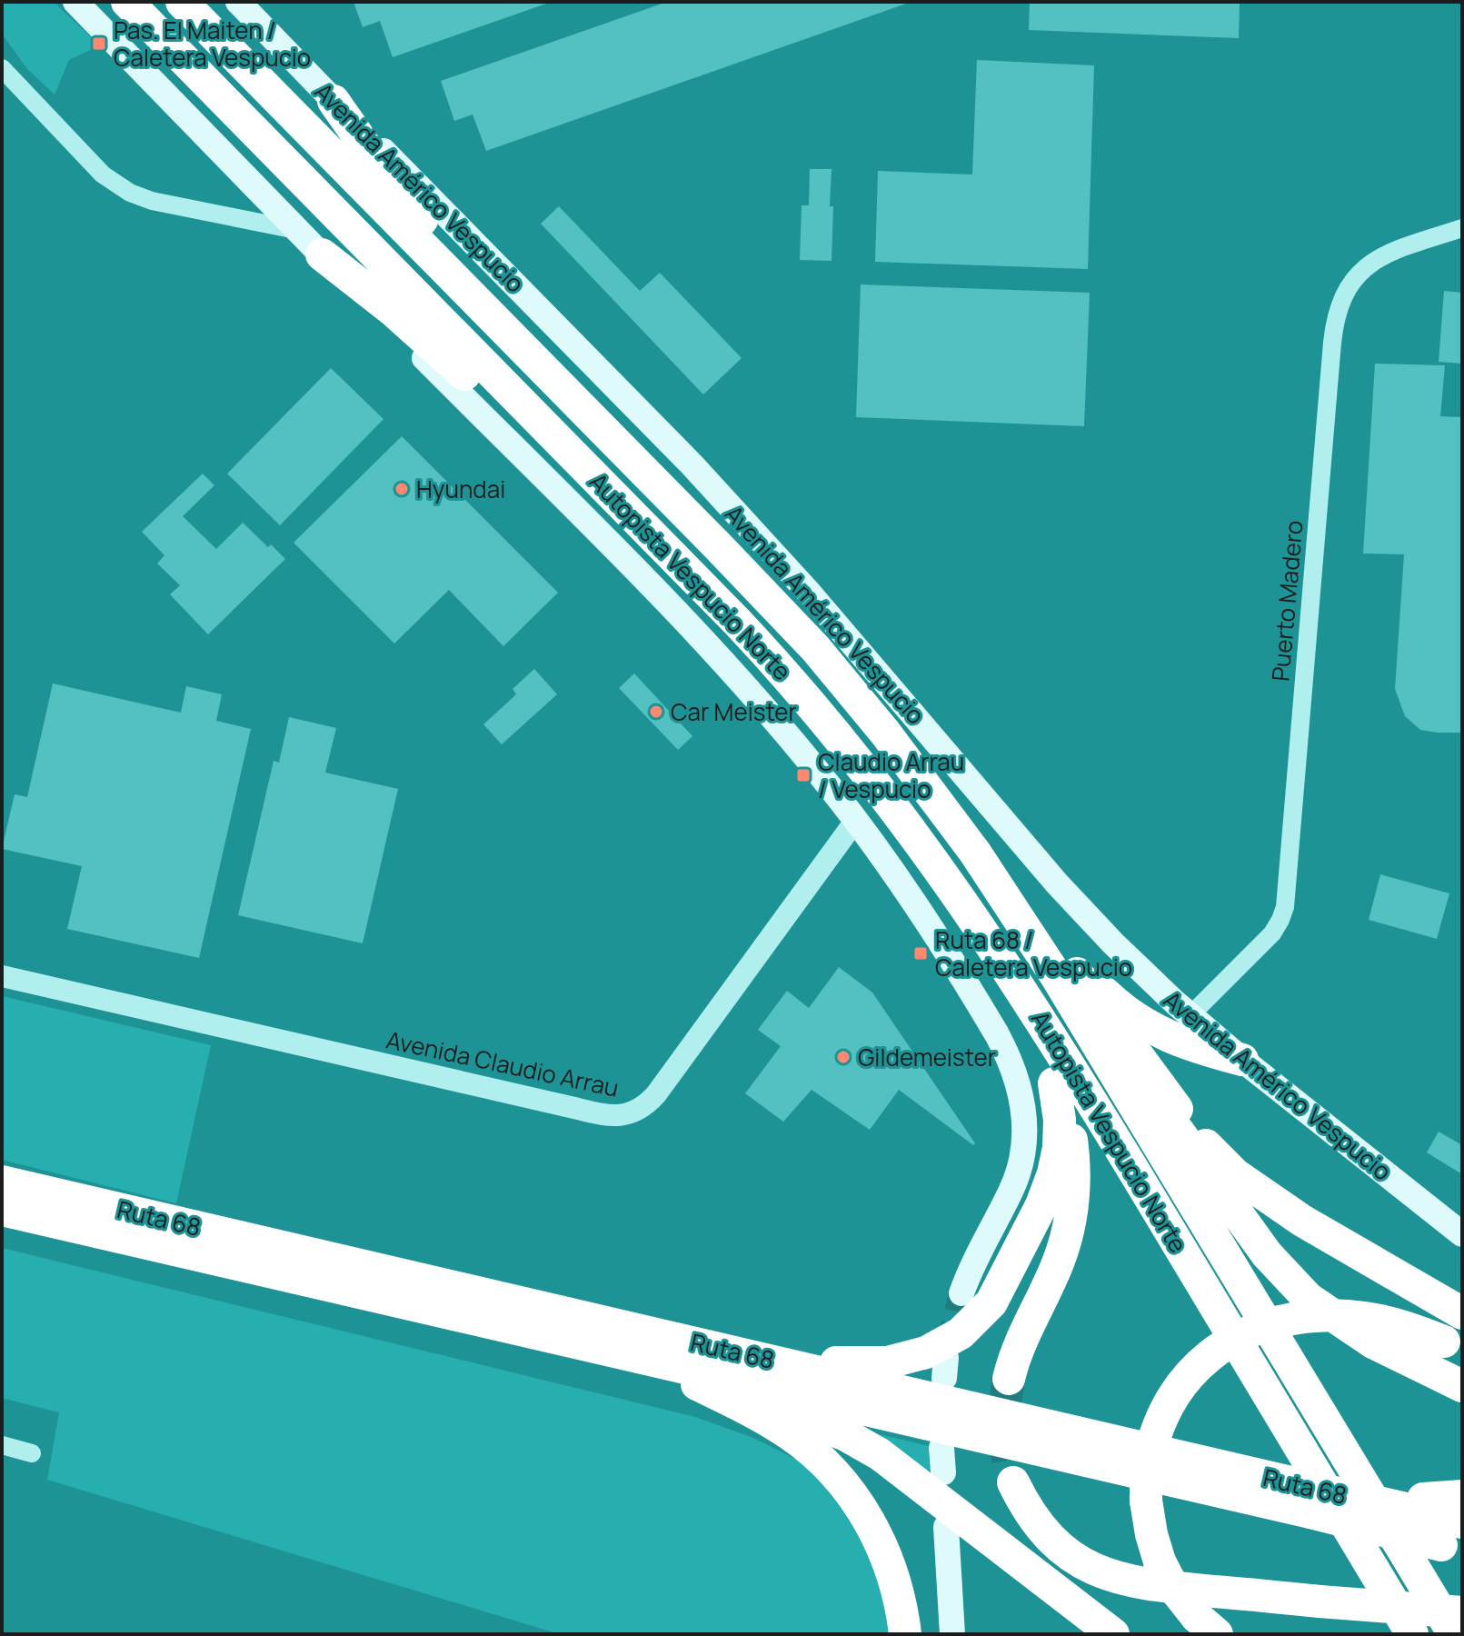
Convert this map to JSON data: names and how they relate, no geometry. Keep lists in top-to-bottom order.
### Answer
{
  "streets": {
    "highway": ["Autopista Vespucio Norte", "Ruta 68"],
    "main road": ["Avenida Américo Vespucio"],
    "street": ["Puerto Madero", "Avenida Claudio Arrau"]
  },
  "crossings": [
    ["Avenida Américo Vespucio", "Puerto Madero"]
  ],
  "places": {
    "transit": ["Pas. El Maiten / Caletera Vespucio", "Claudio Arrau / Vespucio", "Ruta 68 / Caletera Vespucio"],
    "other": ["Hyundai", "Car Meister", "Gildemeister"]
  }
}
